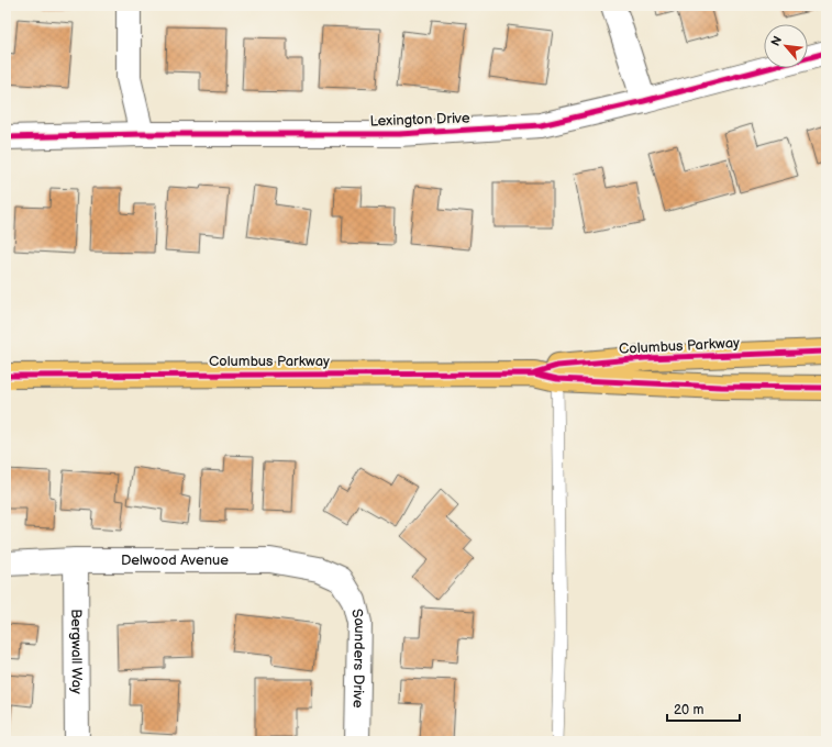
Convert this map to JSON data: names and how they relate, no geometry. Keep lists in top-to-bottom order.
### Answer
{
  "streets": {
    "main road": ["Columbus Parkway"],
    "street": [
      "Lexington Drive",
      "Delwood Avenue",
      "Bergwall Way",
      "Saunders Drive"
    ]
  },
  "crossings": [
    ["Delwood Avenue", "Bergwall Way"],
    ["Delwood Avenue", "Saunders Drive"]
  ],
  "scale_bar": "20 m",
  "north": "top left"
}
